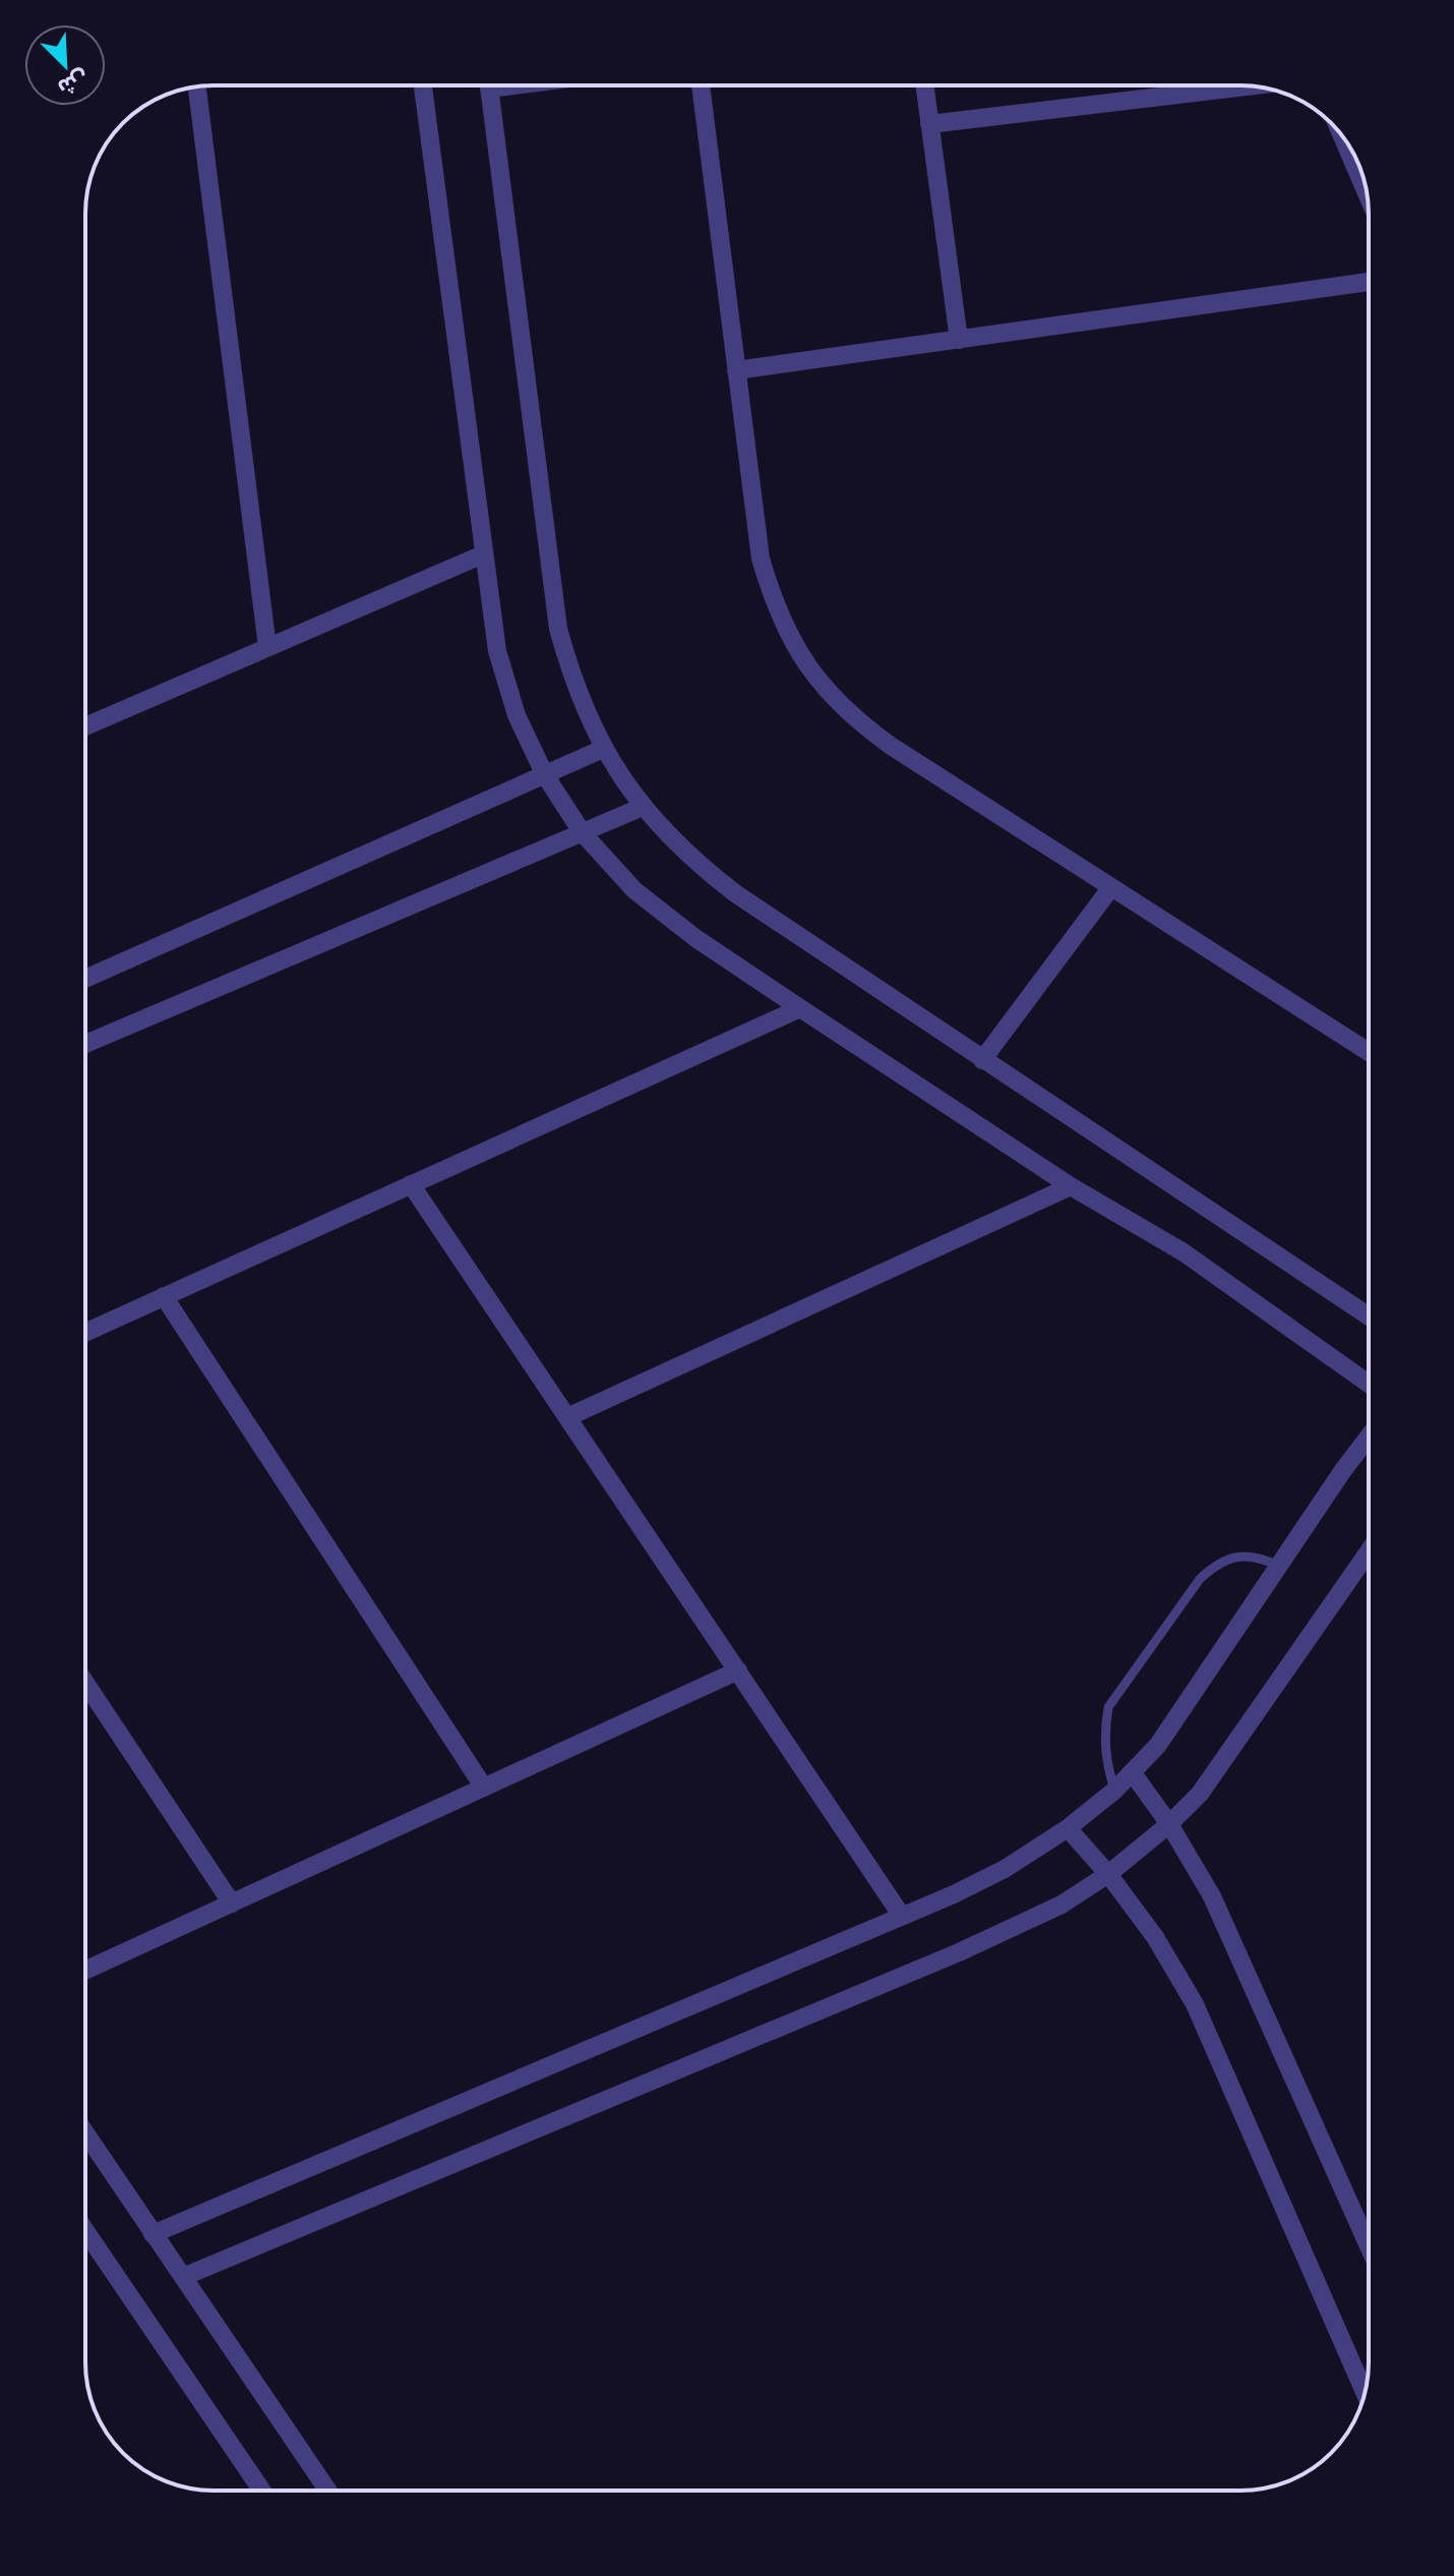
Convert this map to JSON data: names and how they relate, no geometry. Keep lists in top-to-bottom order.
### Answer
{
  "north": "bottom right"
}
